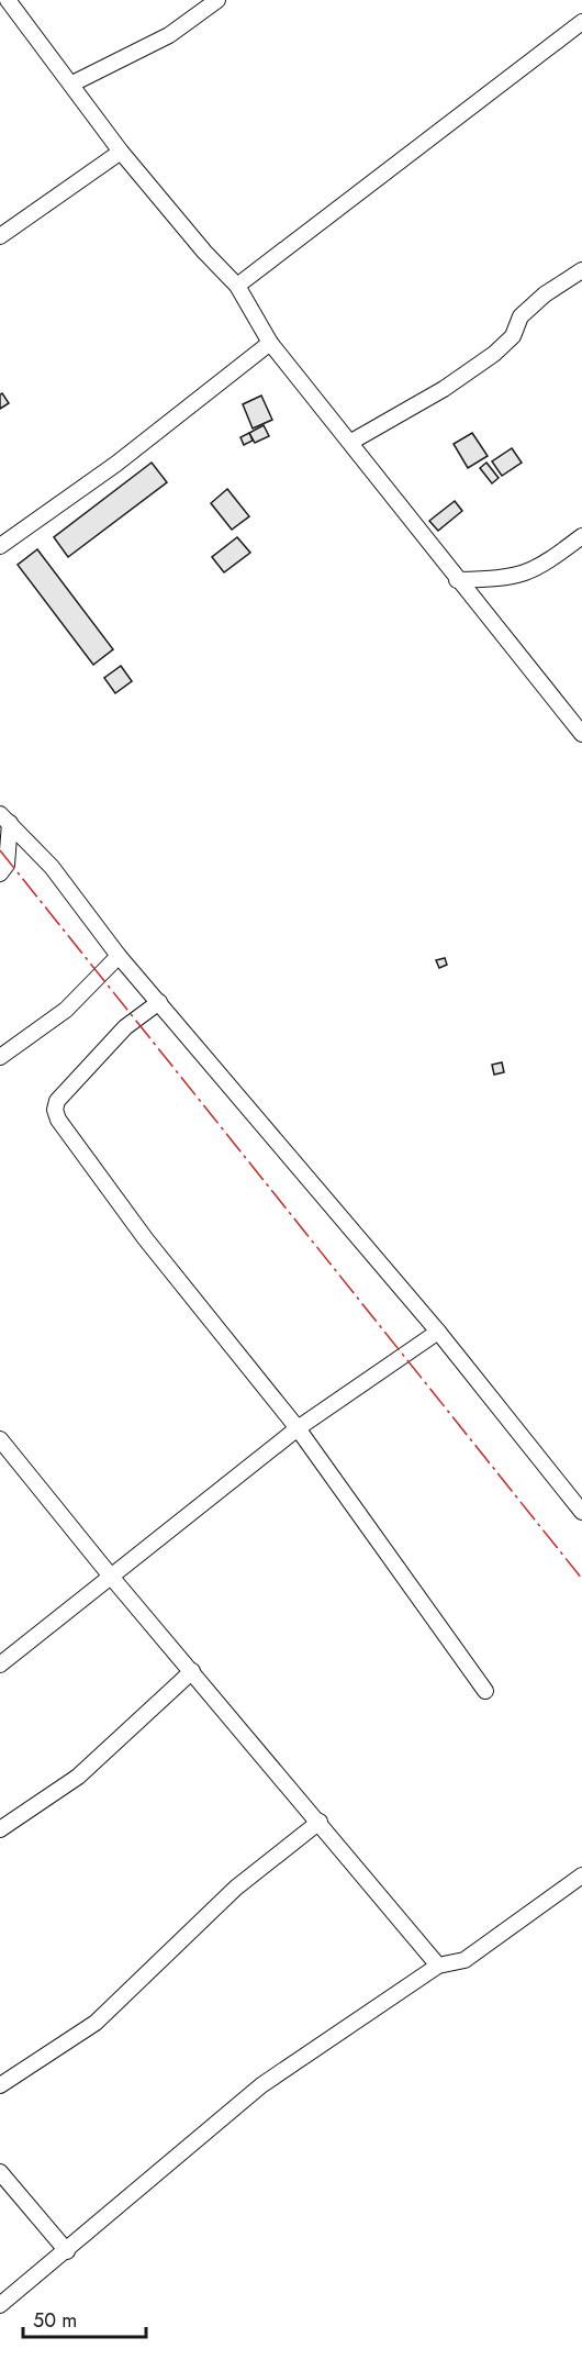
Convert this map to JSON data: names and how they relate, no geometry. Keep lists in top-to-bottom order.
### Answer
{
  "scale_bar": "50 m"
}
